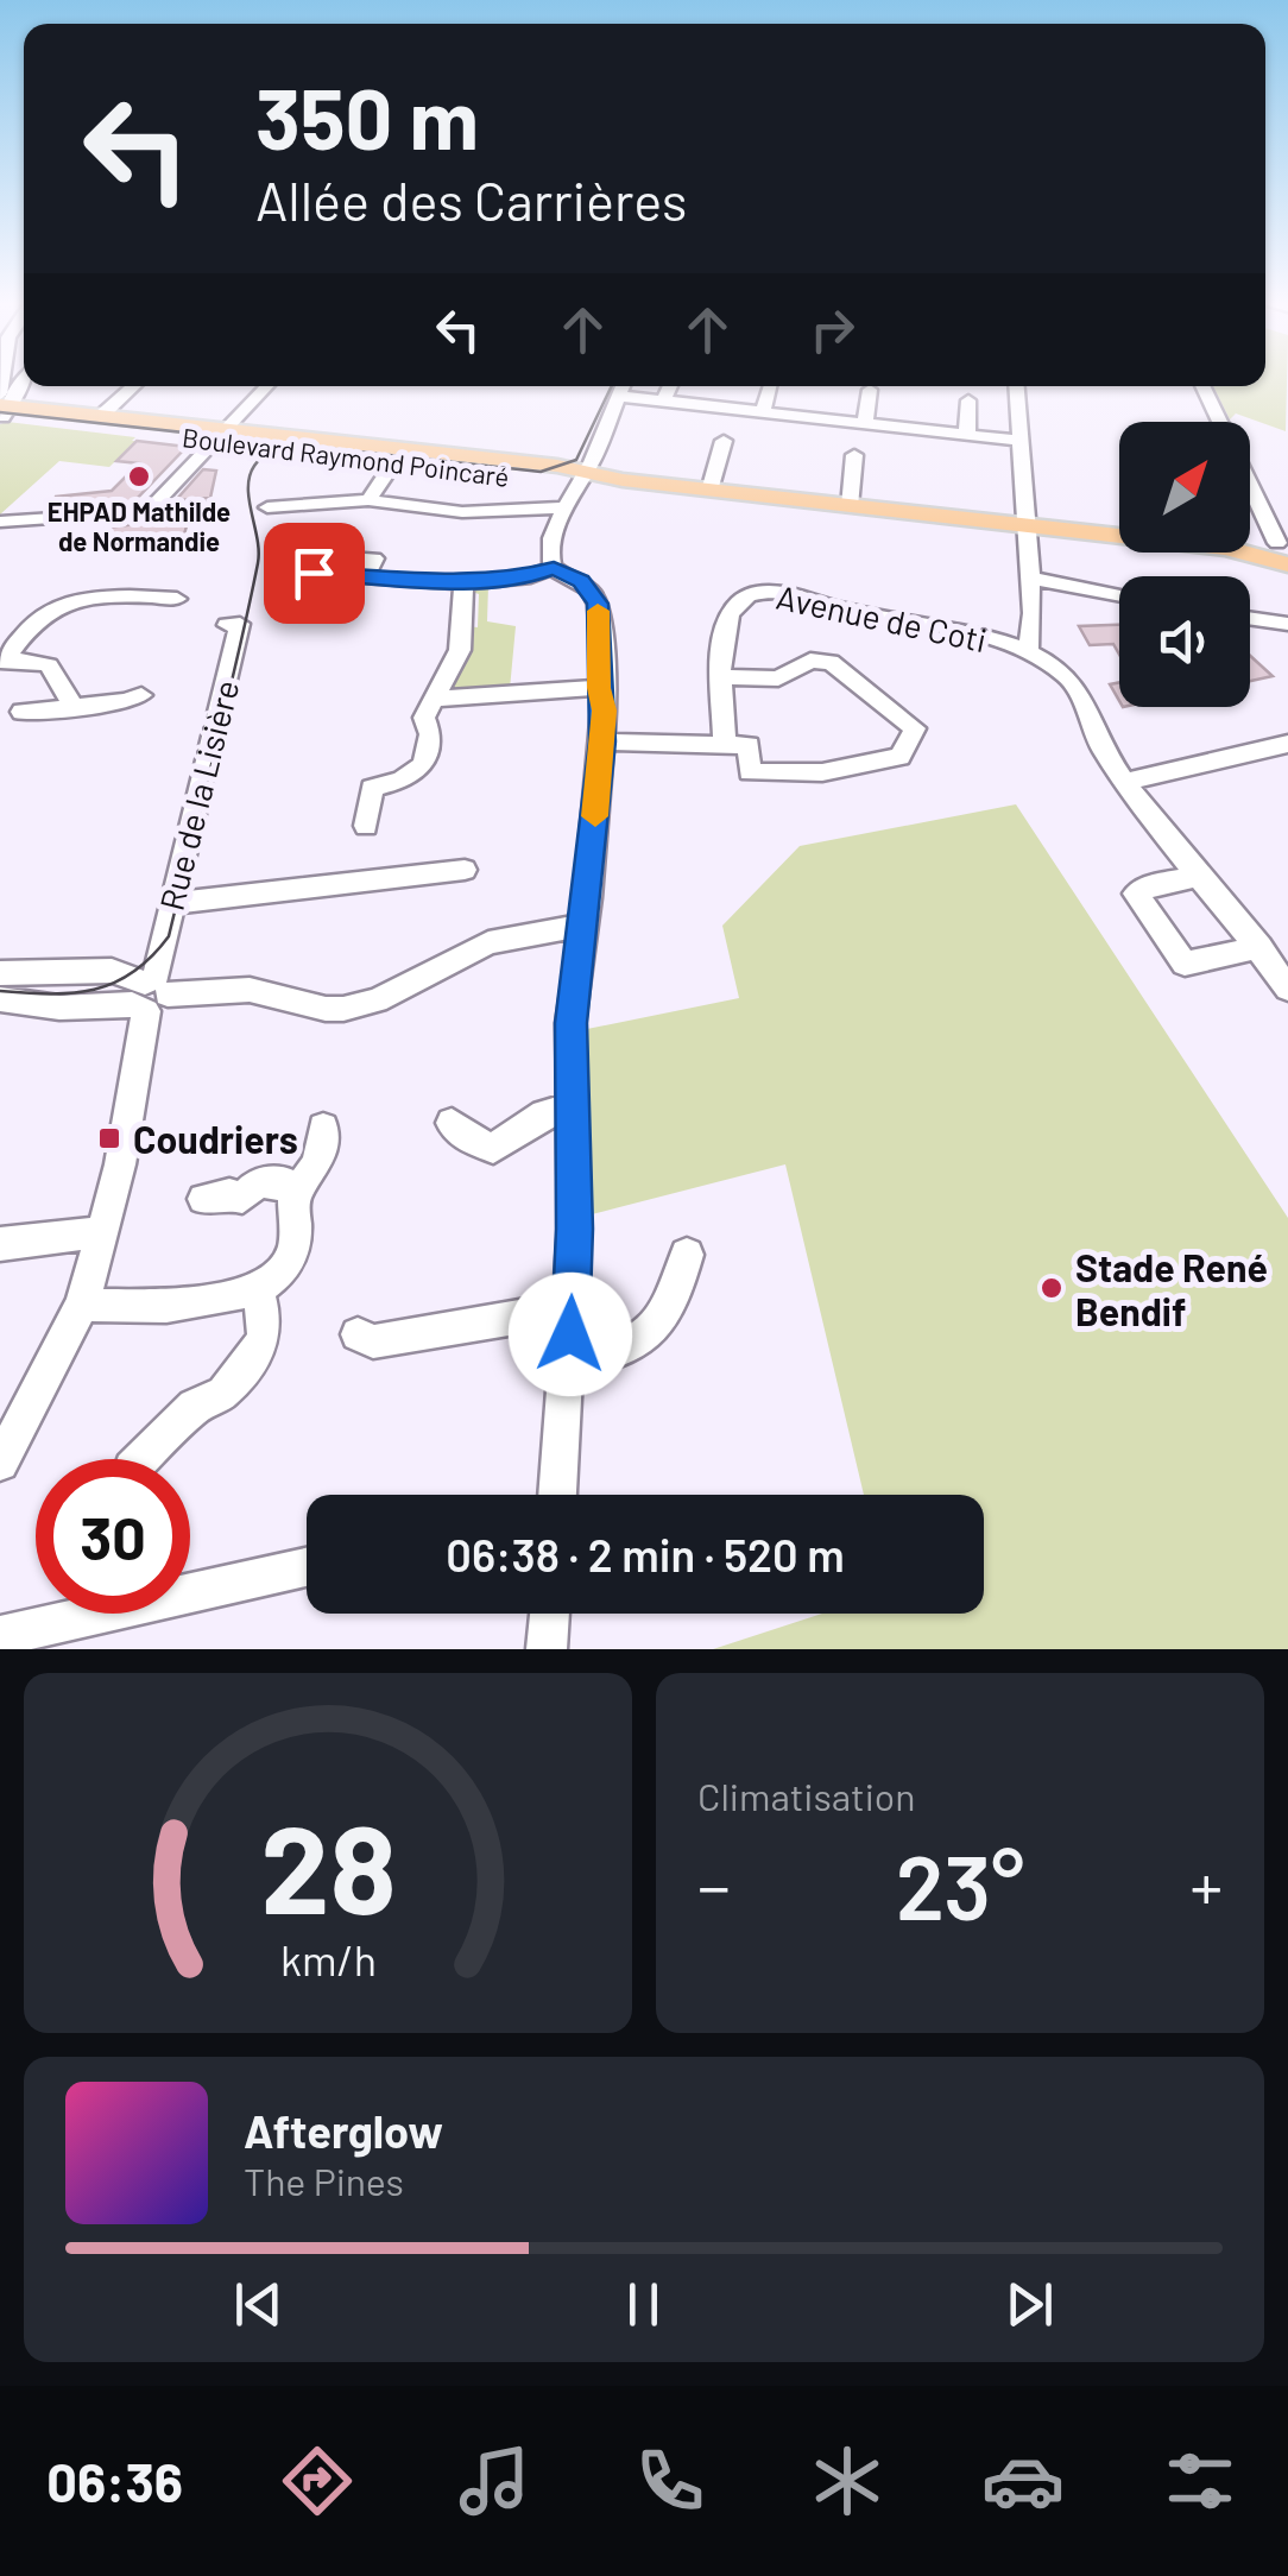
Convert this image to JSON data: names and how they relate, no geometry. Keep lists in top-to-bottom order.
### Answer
{
  "streets": {
    "main road": ["Boulevard Raymond Poincaré"],
    "street": ["Avenue de Coti", "Rue de la Lisière"]
  },
  "places": {
    "other": ["EHPAD Mathilde de Normandie", "Stade René Bendif"],
    "transit": ["Coudriers"]
  },
  "north": "top right",
  "page": {
    "turn": ["350 m", "Allée des Carrières"],
    "limit": "30",
    "trip": "06:38 · 2 min · 520 m",
    "tile": "Climatisation",
    "heat": ["−", "23°", "+"],
    "song": ["Afterglow", "The Pines"],
    "tabs": "06:36",
    "gauge": ["28", "km/h"]
  }
}
